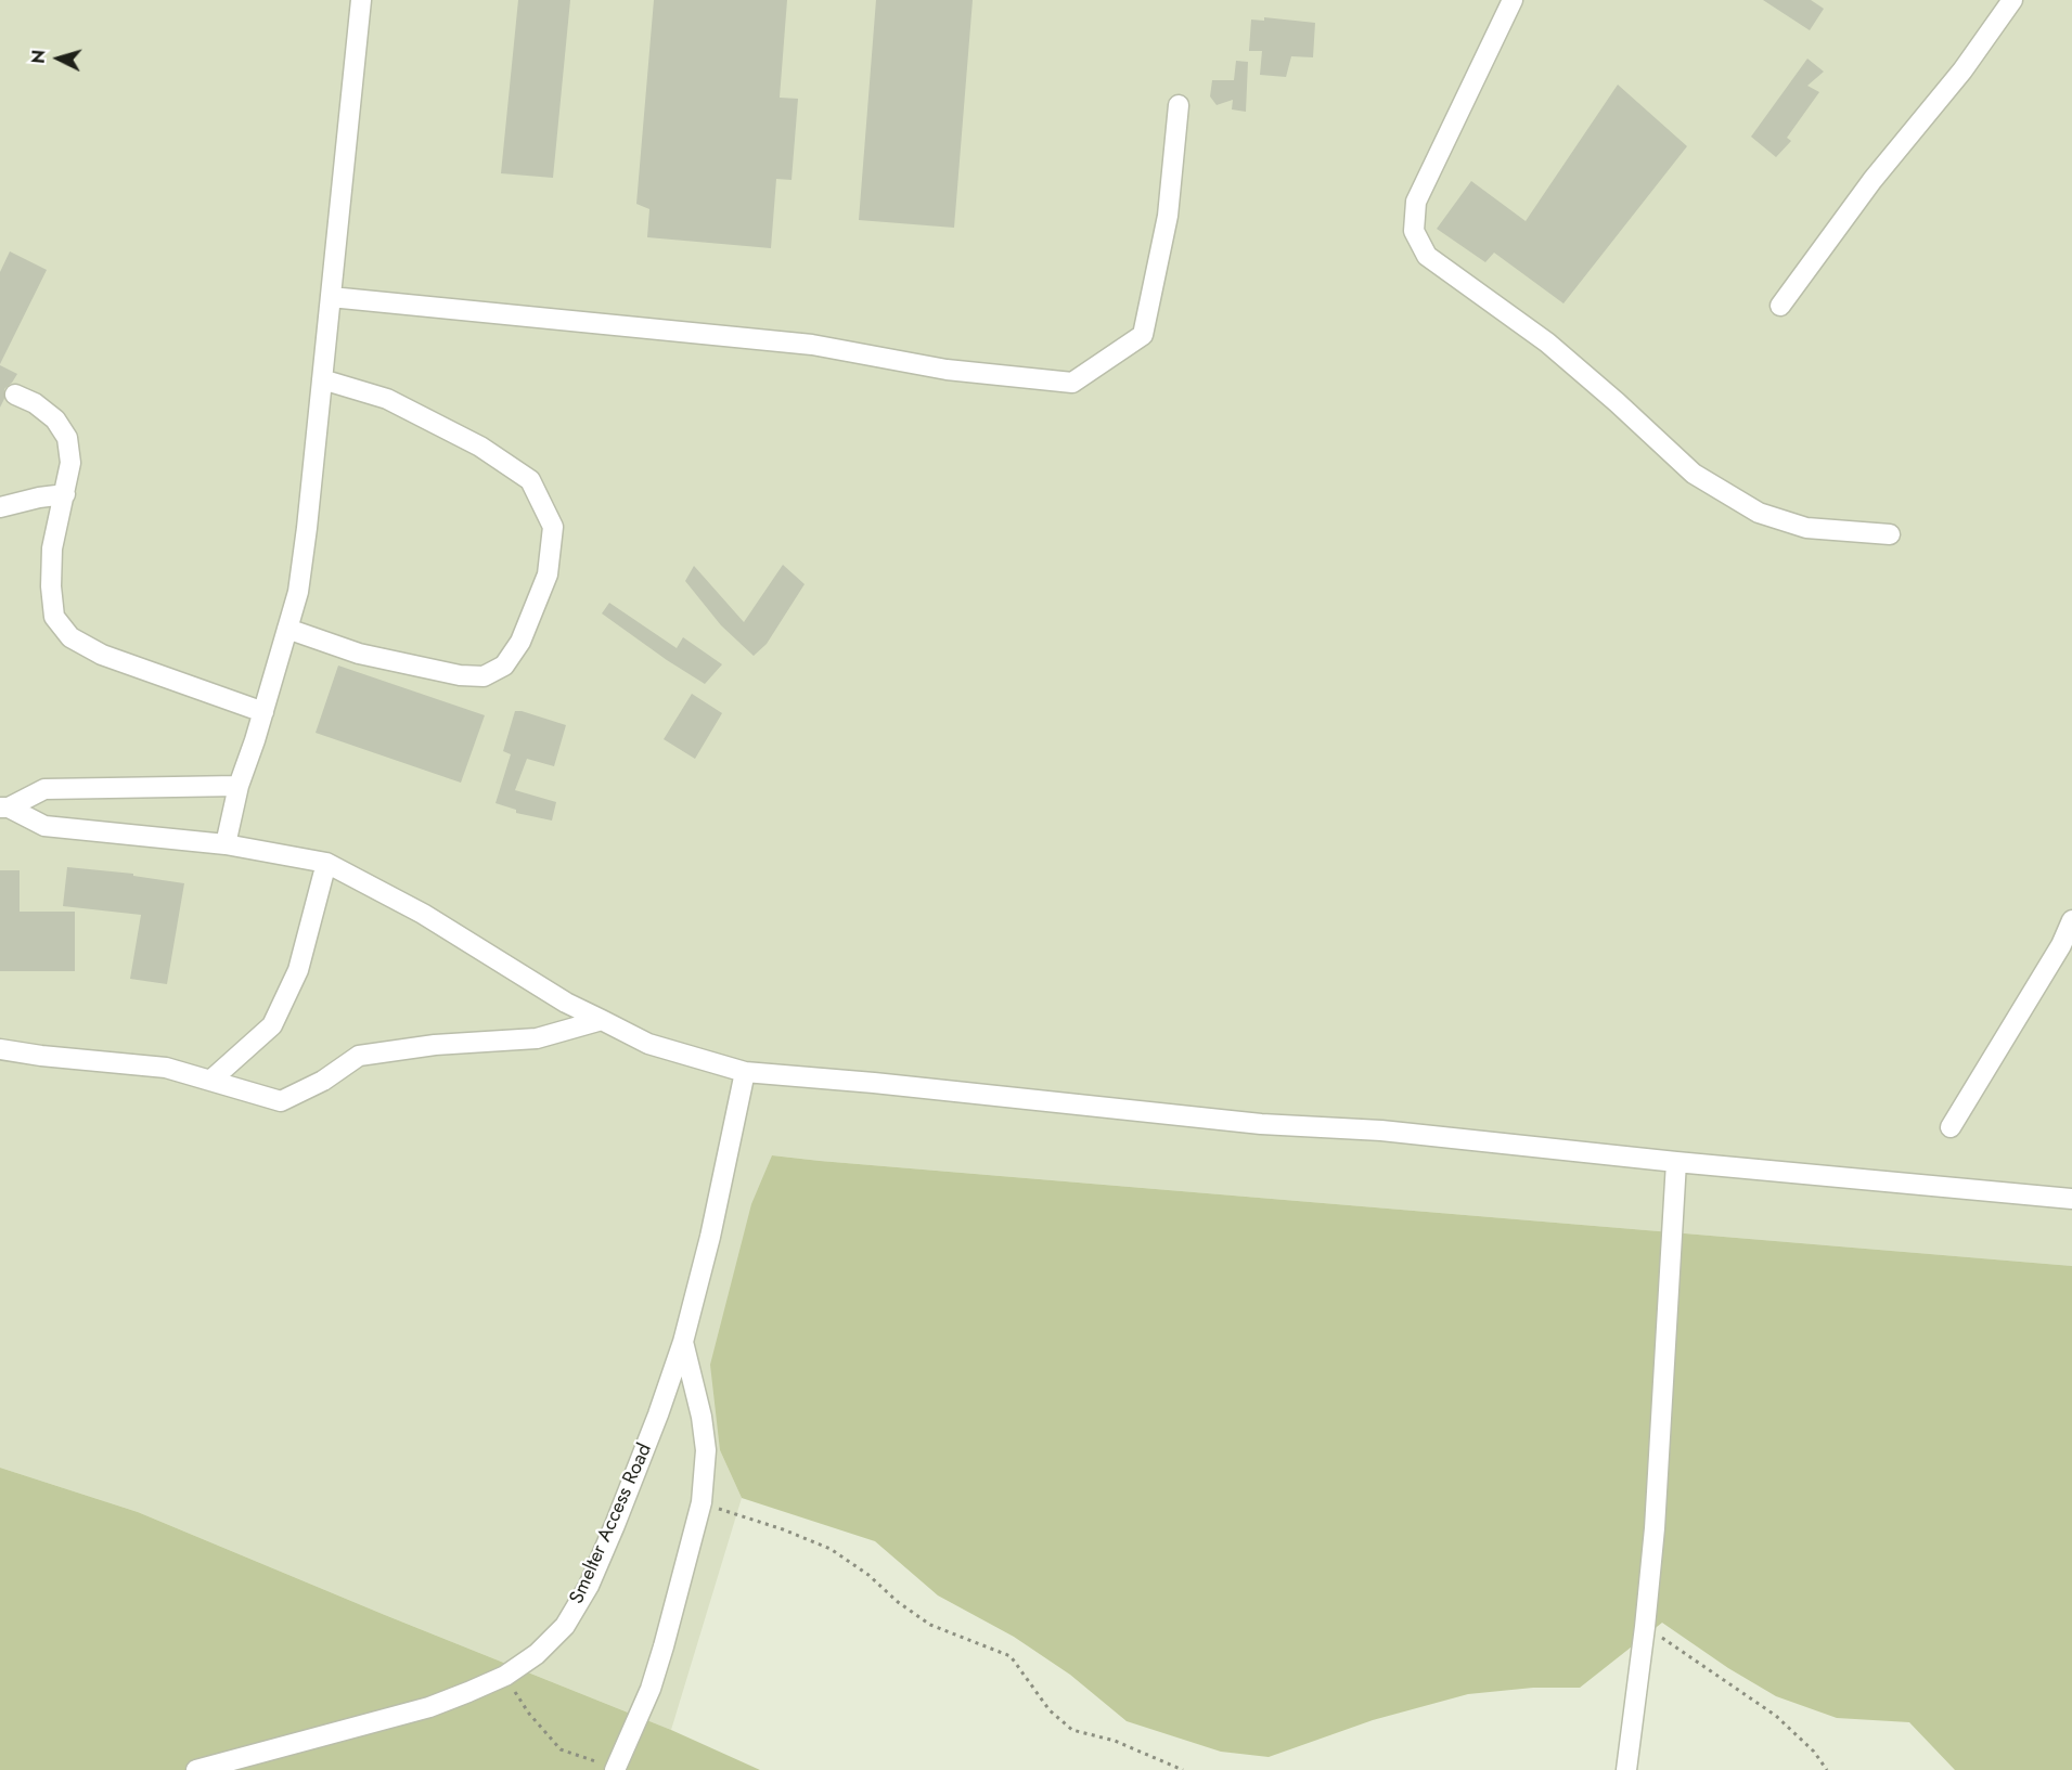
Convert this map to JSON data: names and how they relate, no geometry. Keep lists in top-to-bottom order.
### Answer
{
  "streets": {
    "lane": ["Smelter Access Road"]
  },
  "north": "left"
}
